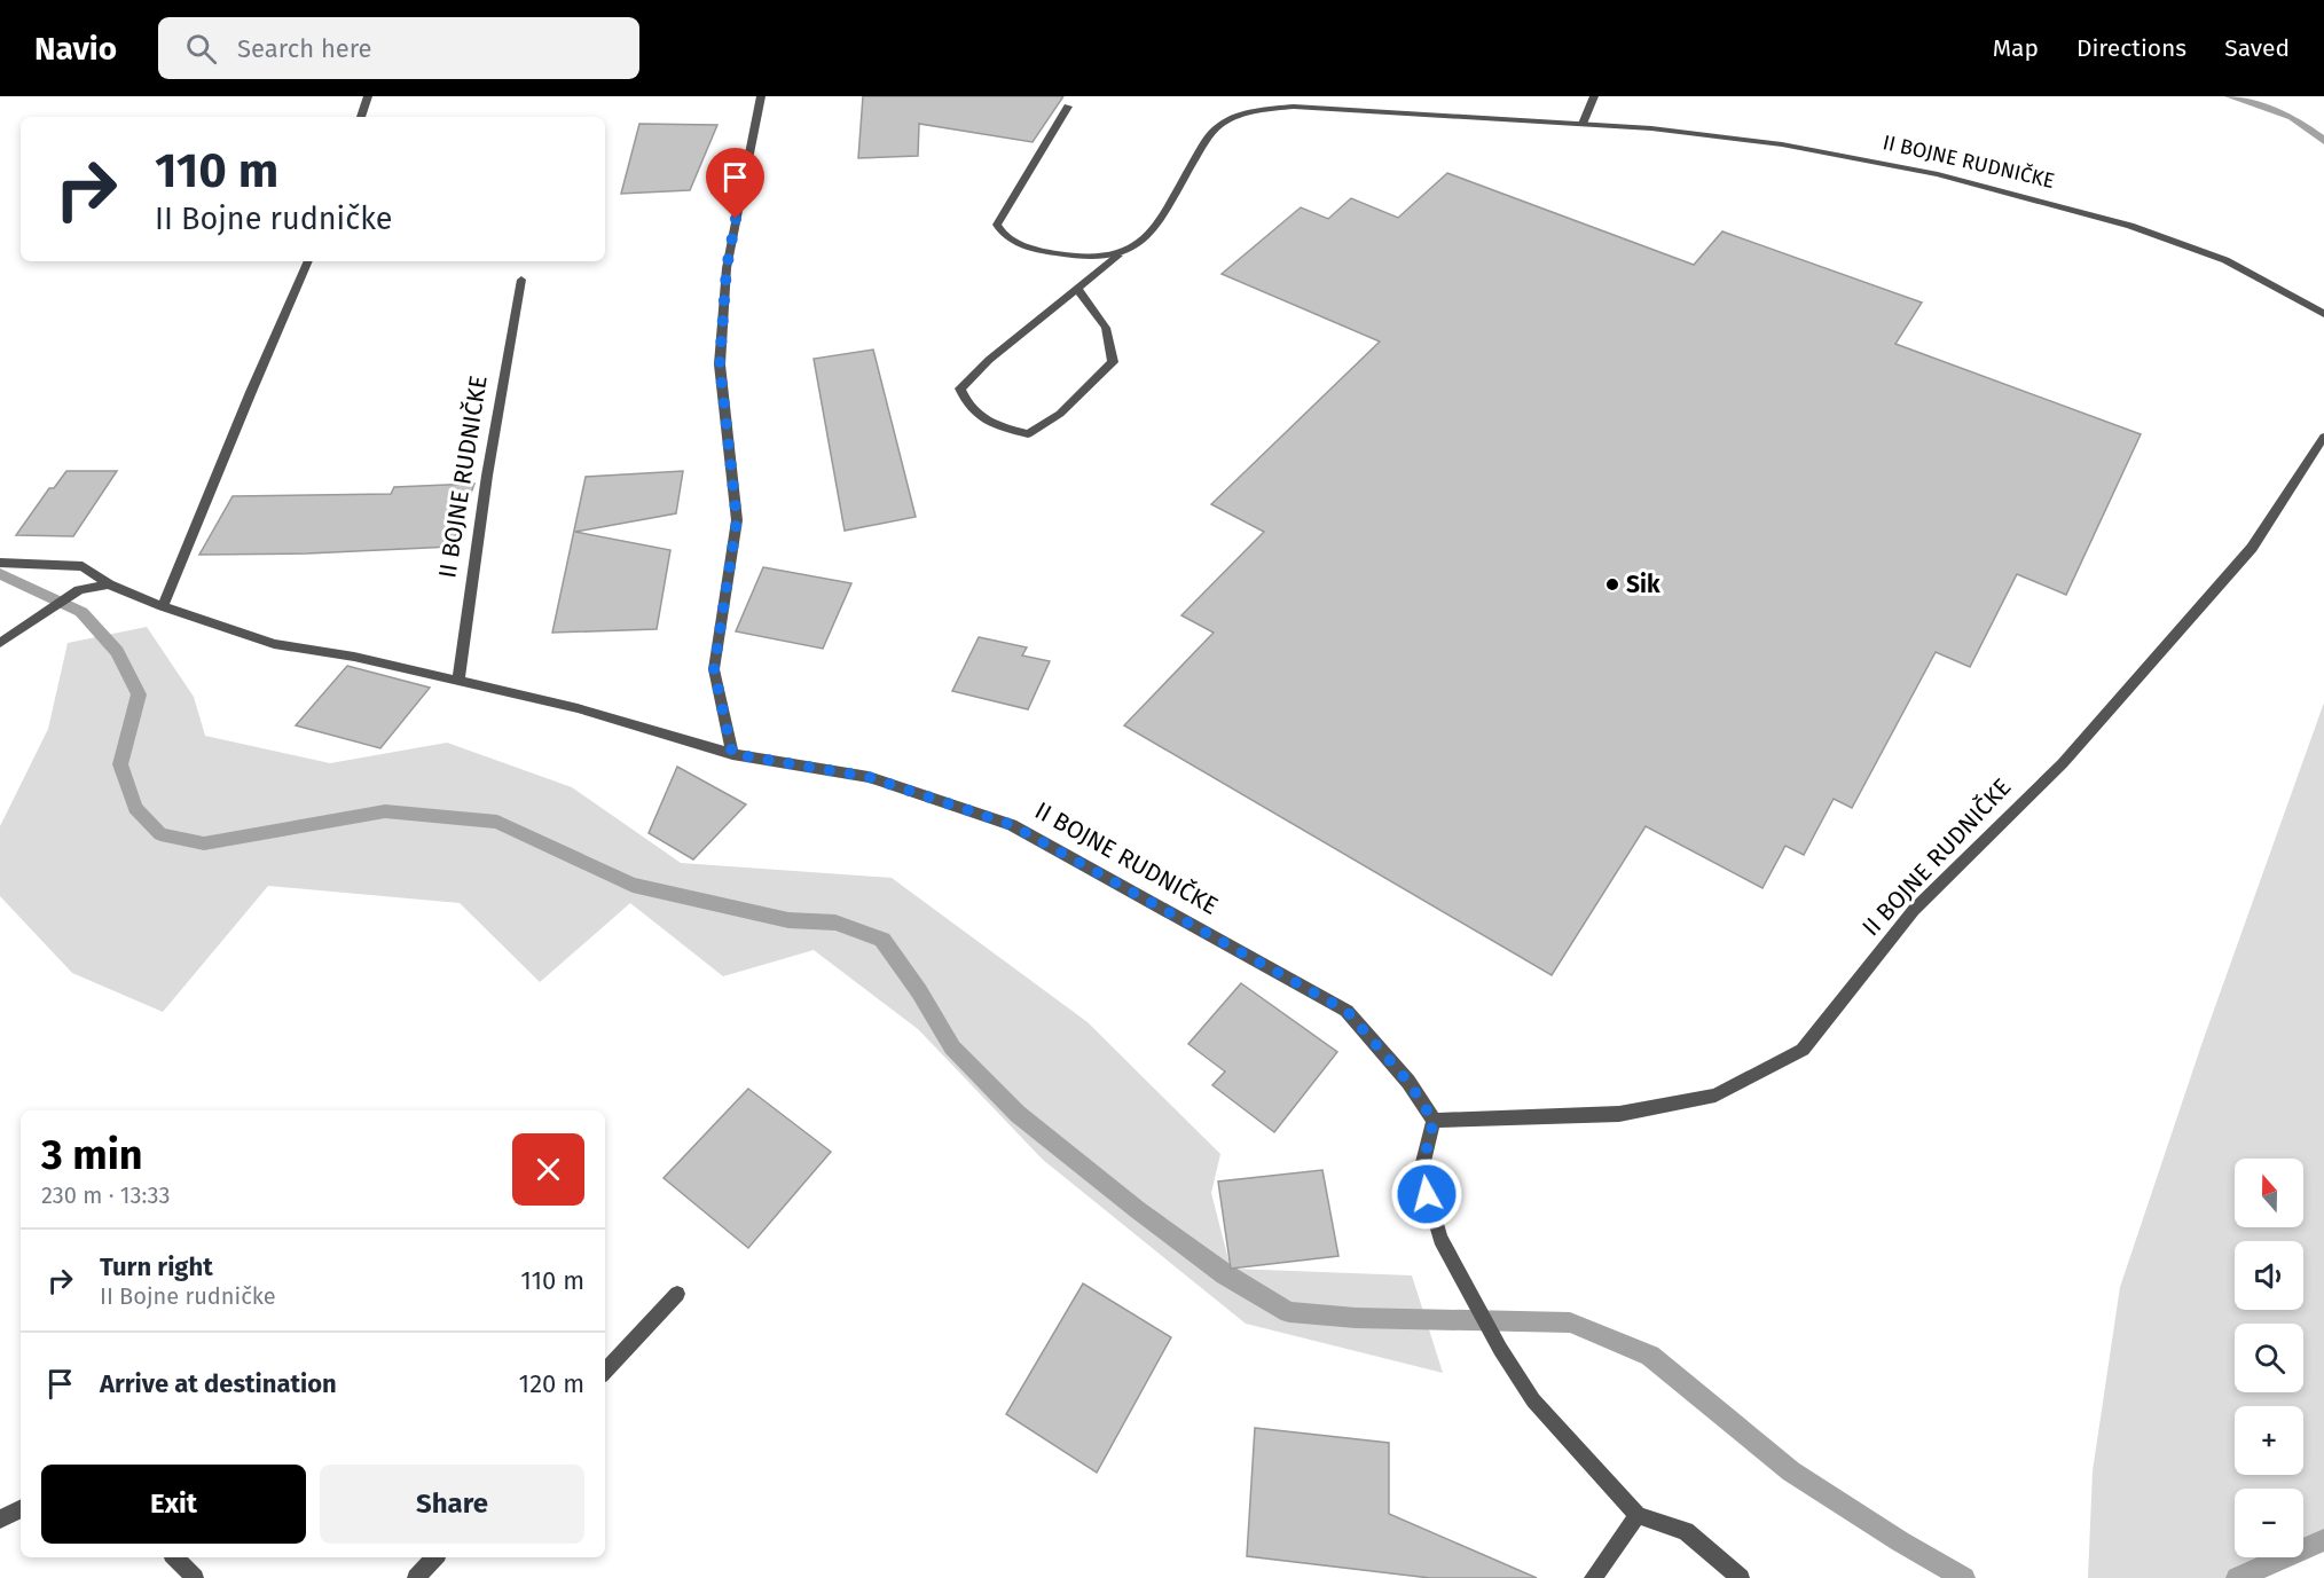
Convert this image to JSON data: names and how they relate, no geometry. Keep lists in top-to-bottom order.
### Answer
{
  "streets": {
    "street": ["II BOJNE RUDNIČKE"]
  },
  "places": ["Sik"],
  "north": "top",
  "page": {
    "header": "Navio",
    "search": "Search here",
    "nav": ["Map", "Directions", "Saved"],
    "turn": ["110 m", "II Bojne rudničke"],
    "heading": ["3 min", "230 m · 13:33"],
    "map_buttons": ["+", "−"],
    "list": [
      {
        "name": "Turn right",
        "note": "II Bojne rudničke",
        "value": "110 m"
      },
      {
        "name": "Arrive at destination",
        "value": "120 m"
      }
    ],
    "buttons": ["Exit", "Share"]
  }
}
